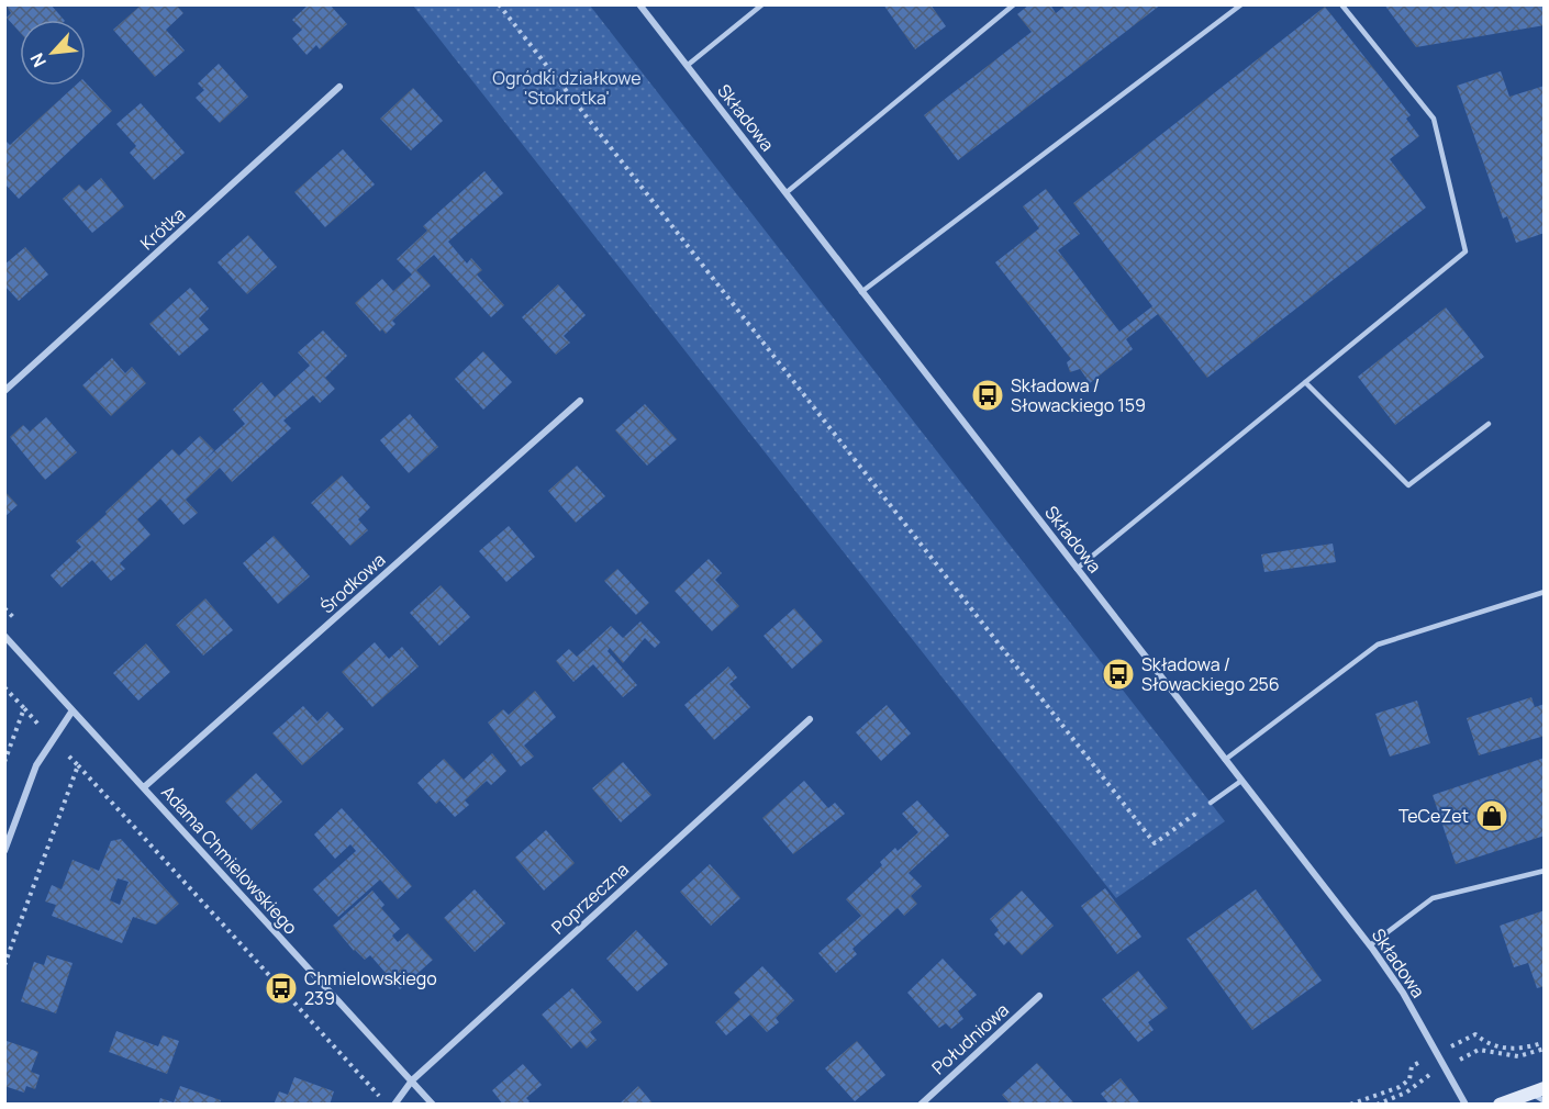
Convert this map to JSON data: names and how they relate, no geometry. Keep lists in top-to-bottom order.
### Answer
{
  "streets": {
    "street": [
      "Składowa",
      "Krótka",
      "Środkowa",
      "Adama Chmielowskiego",
      "Poprzeczna",
      "Południowa"
    ]
  },
  "crossings": [
    ["Środkowa", "Adama Chmielowskiego"],
    ["Adama Chmielowskiego", "Poprzeczna"]
  ],
  "parks": ["Ogródki działkowe 'Stokrotka'"],
  "places": {
    "bus stop": ["Składowa / Słowackiego 159", "Składowa / Słowackiego 256", "Chmielowskiego 239"],
    "shop": ["TeCeZet"]
  },
  "north": "bottom left"
}
